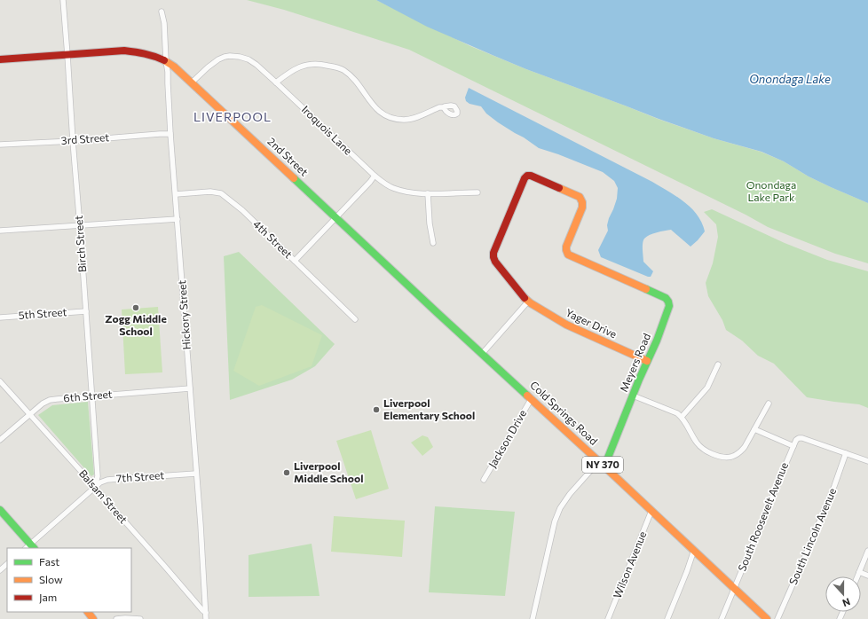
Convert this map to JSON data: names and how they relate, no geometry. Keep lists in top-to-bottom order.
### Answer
{
  "streets": {
    "main road": [
      "2nd Street",
      "Yager Drive",
      "Meyers Road",
      "Cold Springs Road",
      "NY 370"
    ],
    "street": [
      "Iroquois Lane",
      "3rd Street",
      "4th Street",
      "Birch Street",
      "5th Street",
      "Hickory Street",
      "6th Street",
      "Jackson Drive",
      "7th Street",
      "Balsam Street",
      "South Roosevelt Avenue",
      "South Lincoln Avenue",
      "Wilson Avenue"
    ]
  },
  "crossings": [
    ["Iroquois Lane", "2nd Street"],
    ["3rd Street", "Birch Street"],
    ["3rd Street", "Hickory Street"],
    ["2nd Street", "Birch Street"],
    ["2nd Street", "Hickory Street"],
    ["2nd Street", "Cold Springs Road"],
    ["4th Street", "Hickory Street"],
    ["Birch Street", "5th Street"],
    ["Birch Street", "6th Street"],
    ["Birch Street", "7th Street"],
    ["Birch Street", "Balsam Street"],
    ["Hickory Street", "6th Street"],
    ["Hickory Street", "7th Street"],
    ["Hickory Street", "Balsam Street"],
    ["Yager Drive", "Meyers Road"],
    ["Meyers Road", "Cold Springs Road"],
    ["6th Street", "Balsam Street"],
    ["Cold Springs Road", "Jackson Drive"],
    ["Cold Springs Road", "South Roosevelt Avenue"],
    ["Cold Springs Road", "Wilson Avenue"],
    ["7th Street", "Balsam Street"]
  ],
  "districts": ["LIVERPOOL"],
  "water": ["Onondaga Lake"],
  "parks": ["Onondaga Lake Park"],
  "places": ["Zogg Middle School", "Liverpool Elementary School", "Liverpool Middle School"],
  "legend": ["Fast", "Slow", "Jam"],
  "north": "bottom"
}
